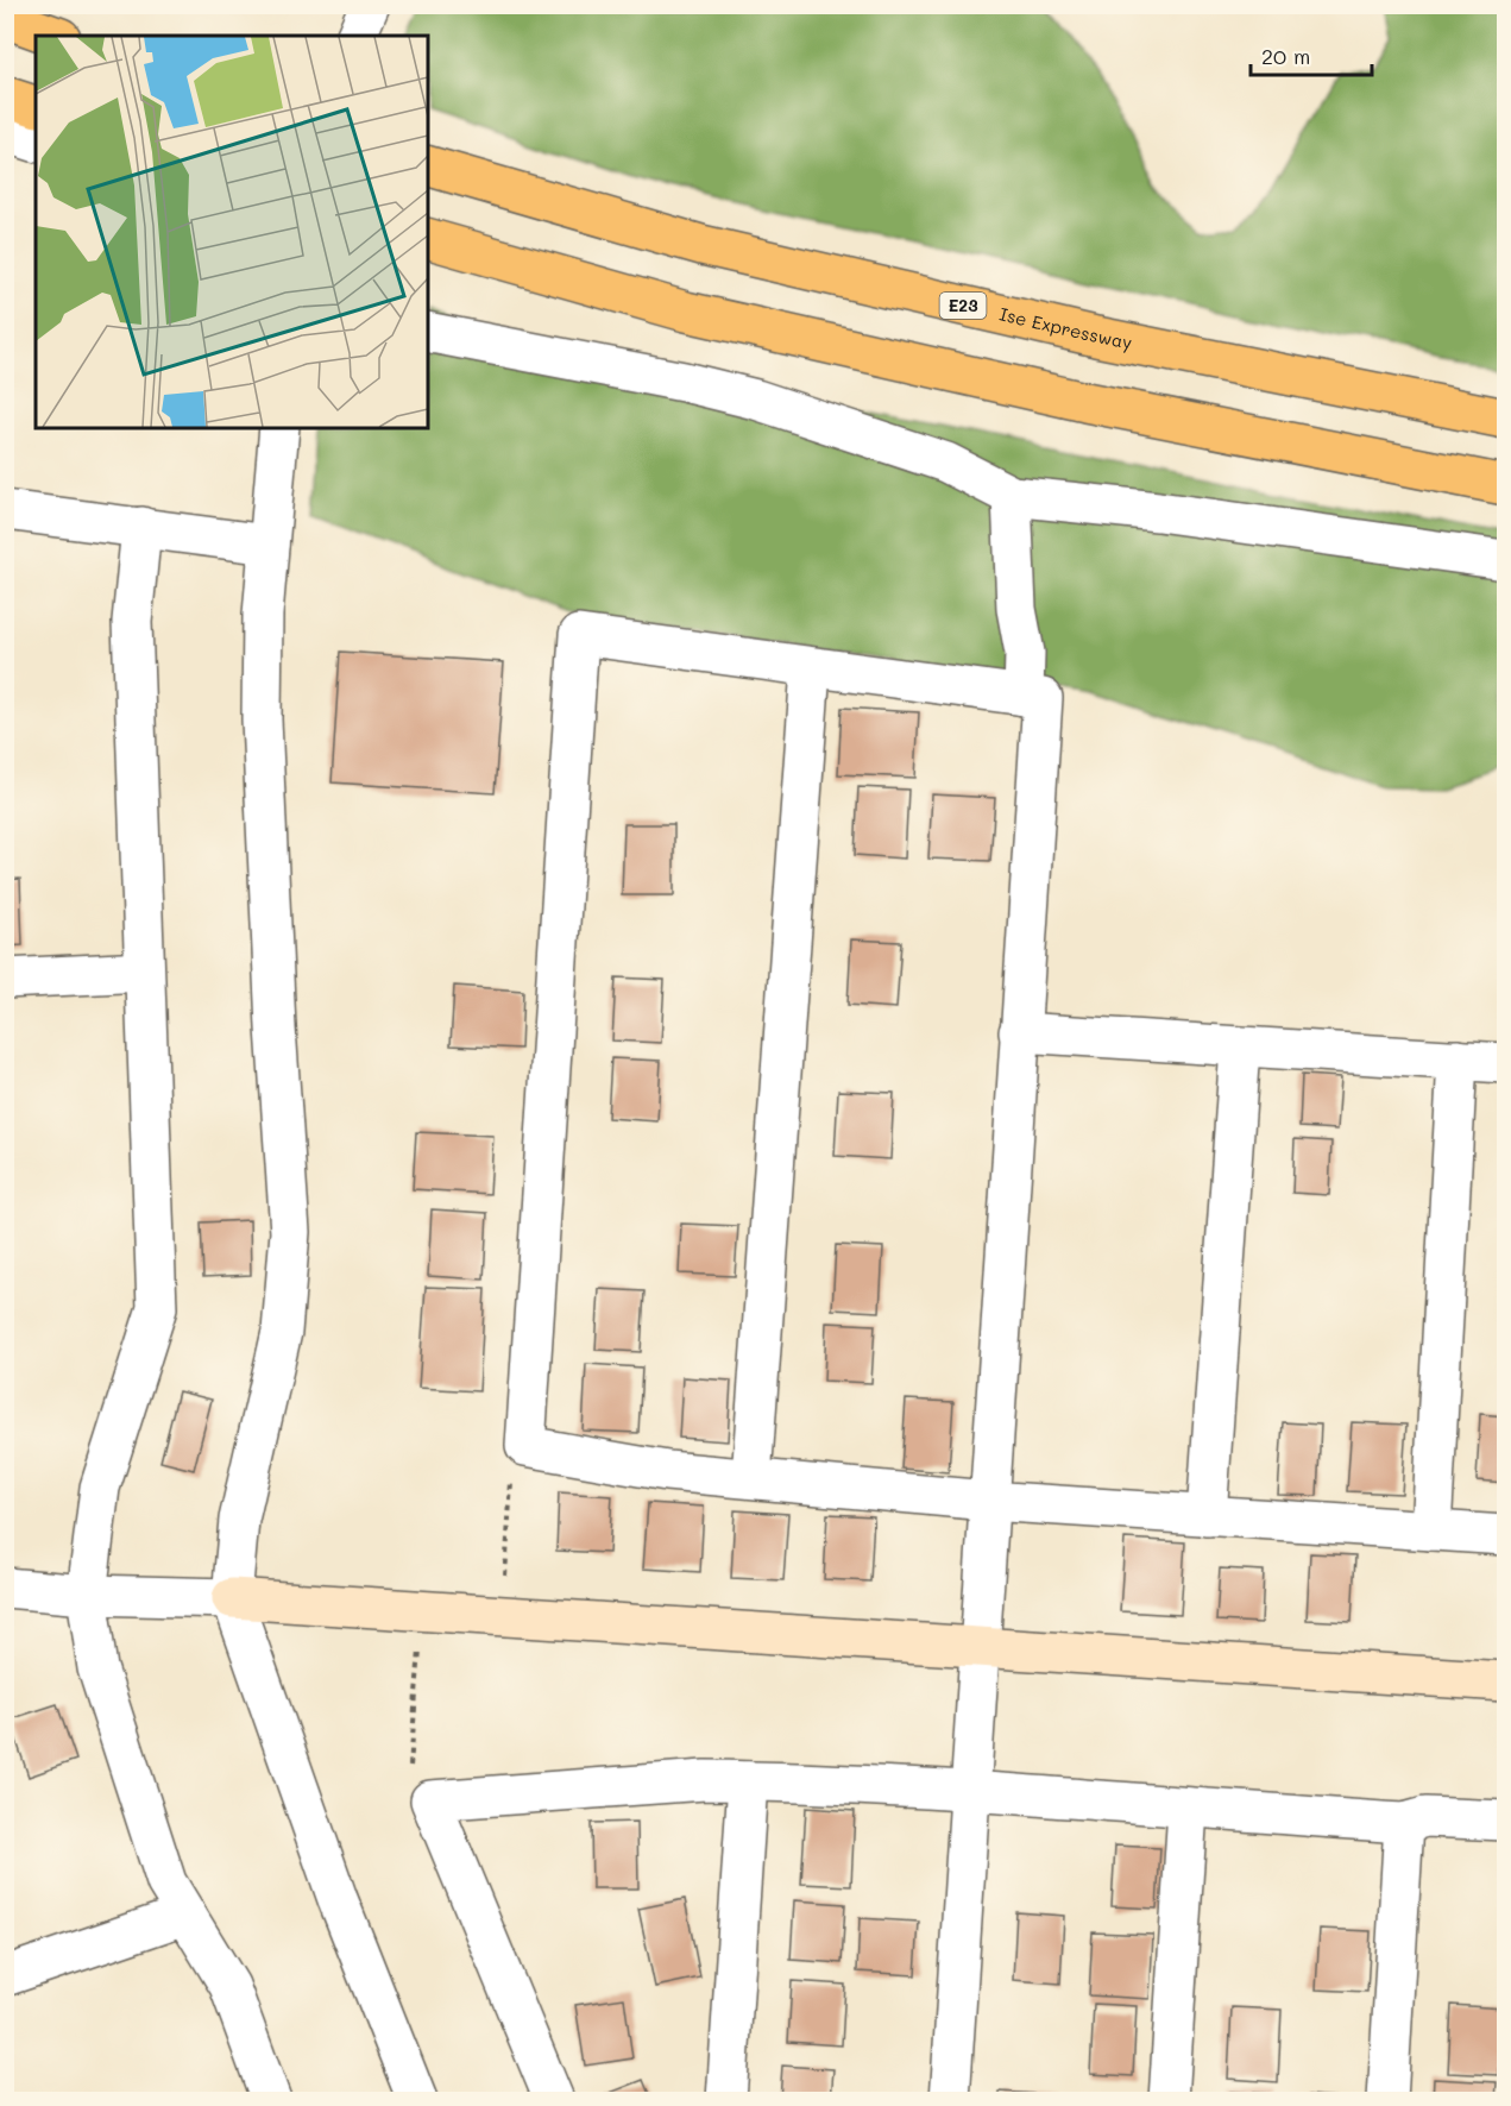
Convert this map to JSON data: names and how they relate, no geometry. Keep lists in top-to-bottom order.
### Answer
{
  "streets": {
    "highway": ["E23", "Ise Expressway"]
  },
  "scale_bar": "20 m"
}
